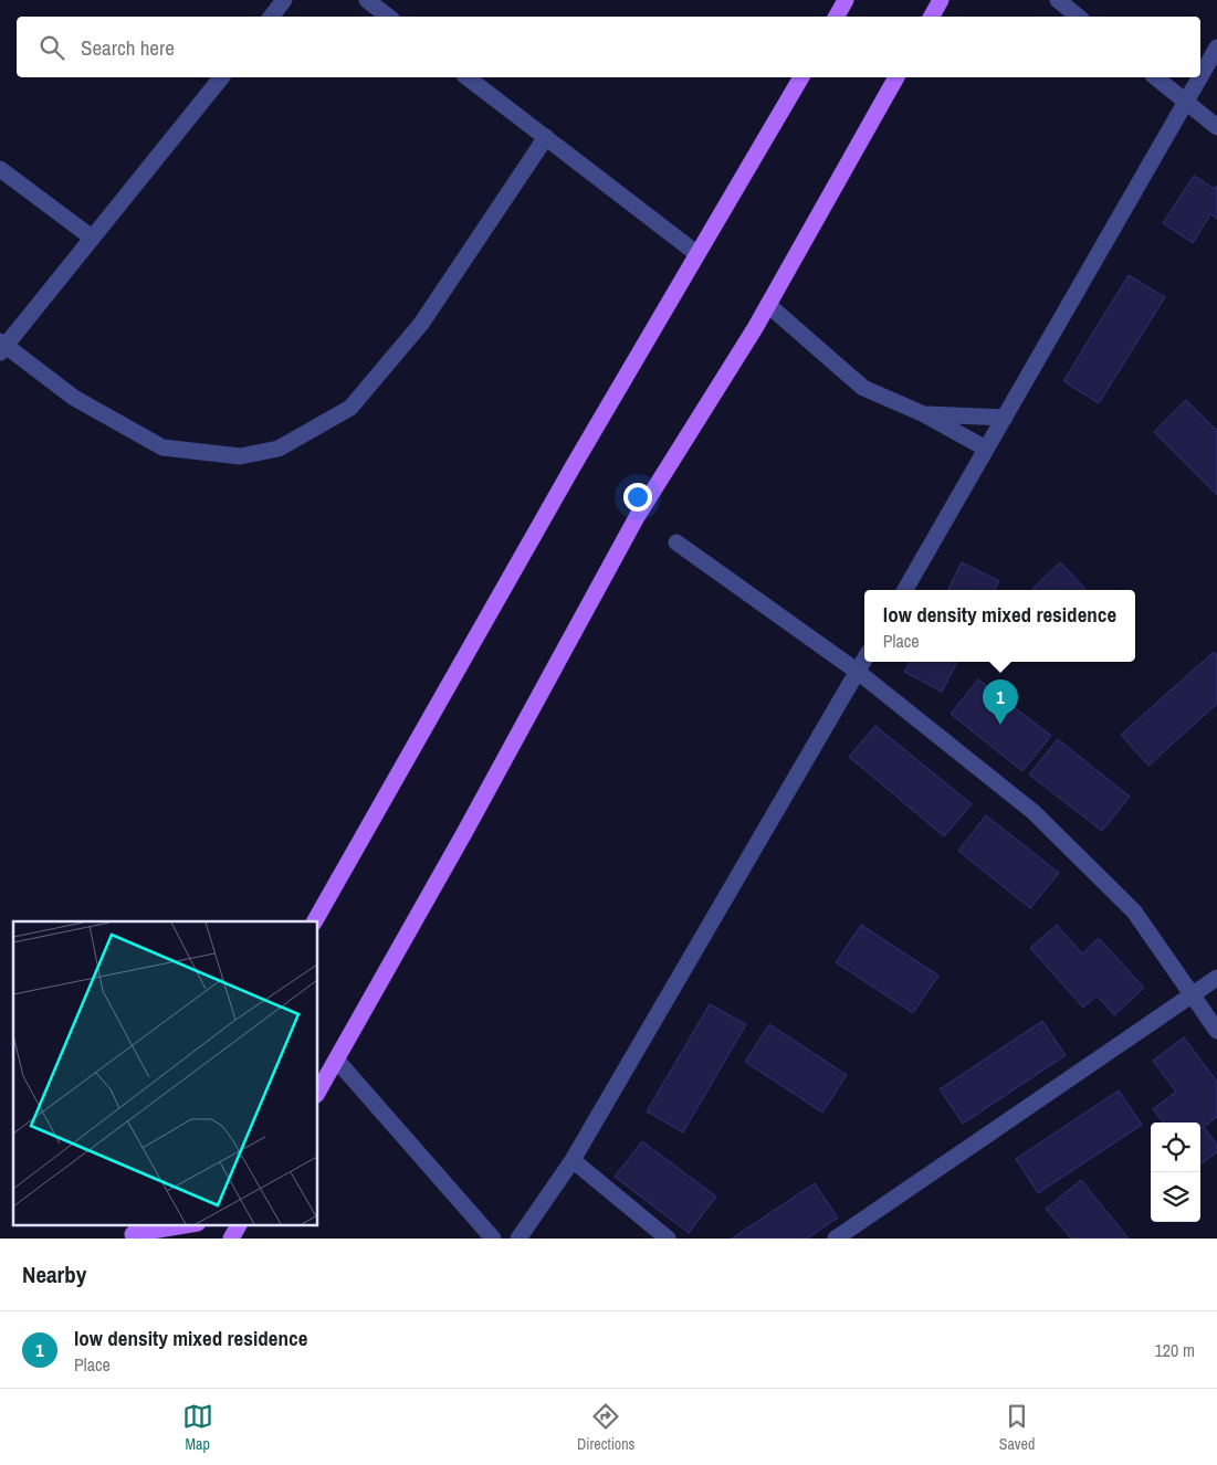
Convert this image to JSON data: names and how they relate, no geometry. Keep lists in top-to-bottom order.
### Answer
{
  "page": {
    "search": "Search here",
    "popup": ["low density mixed residence", "Place"],
    "pins": "1",
    "heading": "Nearby",
    "list": [
      {
        "mark": "1",
        "name": "low density mixed residence",
        "note": "Place",
        "value": "120 m"
      }
    ],
    "nav": ["Map", "Directions", "Saved"]
  }
}
